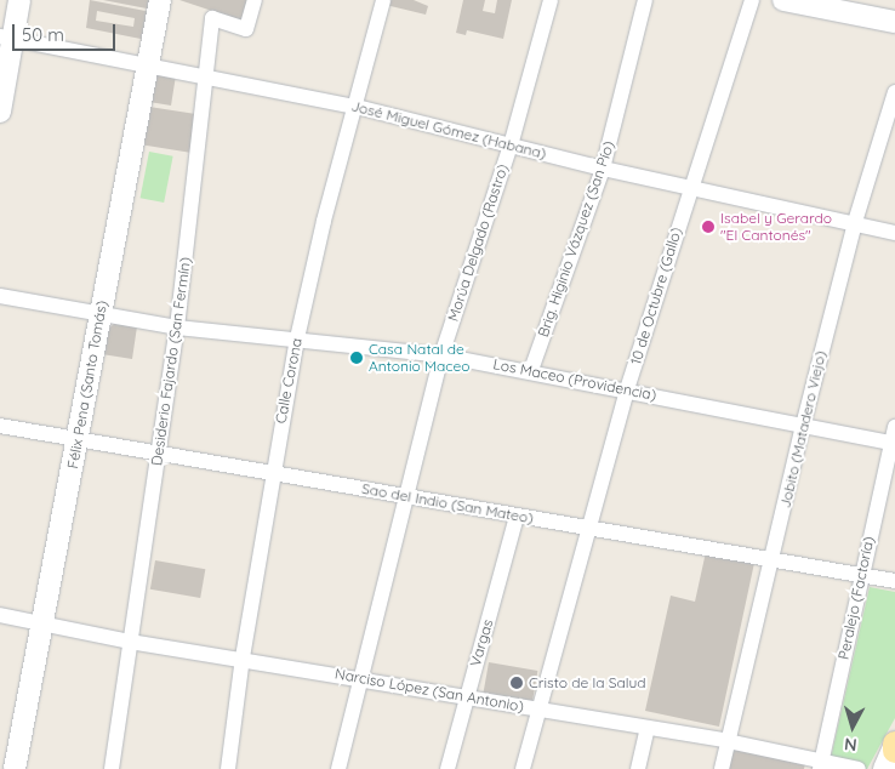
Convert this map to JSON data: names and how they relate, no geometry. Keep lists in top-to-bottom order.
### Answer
{
  "streets": {
    "street": [
      "José Miguel Gómez (Habana)",
      "Brig. Higinio Vázquez (San Pío)",
      "Morúa Delgado (Rastro)",
      "10 de Octubre (Gallo)",
      "Desiderio Fajardo (San Fermín)",
      "Los Maceo (Providencia)",
      "Calle Corona",
      "Félix Pena (Santo Tomás)",
      "Jobito (Matadero Viejo)",
      "Sao del Indio (San Mateo)",
      "Peralejo (Factoría)",
      "Vargas",
      "Narciso López (San Antonio)"
    ]
  },
  "crossings": [
    ["José Miguel Gómez (Habana)", "Brig. Higinio Vázquez (San Pío)"],
    ["José Miguel Gómez (Habana)", "Morúa Delgado (Rastro)"],
    ["José Miguel Gómez (Habana)", "10 de Octubre (Gallo)"],
    ["José Miguel Gómez (Habana)", "Desiderio Fajardo (San Fermín)"],
    ["José Miguel Gómez (Habana)", "Calle Corona"],
    ["José Miguel Gómez (Habana)", "Félix Pena (Santo Tomás)"],
    ["José Miguel Gómez (Habana)", "Jobito (Matadero Viejo)"],
    ["Brig. Higinio Vázquez (San Pío)", "Los Maceo (Providencia)"],
    ["Morúa Delgado (Rastro)", "Los Maceo (Providencia)"],
    ["Morúa Delgado (Rastro)", "Sao del Indio (San Mateo)"],
    ["Morúa Delgado (Rastro)", "Narciso López (San Antonio)"],
    ["10 de Octubre (Gallo)", "Los Maceo (Providencia)"],
    ["10 de Octubre (Gallo)", "Sao del Indio (San Mateo)"],
    ["10 de Octubre (Gallo)", "Narciso López (San Antonio)"],
    ["Desiderio Fajardo (San Fermín)", "Los Maceo (Providencia)"],
    ["Desiderio Fajardo (San Fermín)", "Sao del Indio (San Mateo)"],
    ["Desiderio Fajardo (San Fermín)", "Narciso López (San Antonio)"],
    ["Los Maceo (Providencia)", "Calle Corona"],
    ["Los Maceo (Providencia)", "Félix Pena (Santo Tomás)"],
    ["Los Maceo (Providencia)", "Jobito (Matadero Viejo)"],
    ["Los Maceo (Providencia)", "Peralejo (Factoría)"],
    ["Calle Corona", "Sao del Indio (San Mateo)"],
    ["Calle Corona", "Narciso López (San Antonio)"],
    ["Félix Pena (Santo Tomás)", "Sao del Indio (San Mateo)"],
    ["Félix Pena (Santo Tomás)", "Narciso López (San Antonio)"],
    ["Jobito (Matadero Viejo)", "Sao del Indio (San Mateo)"],
    ["Jobito (Matadero Viejo)", "Narciso López (San Antonio)"],
    ["Sao del Indio (San Mateo)", "Peralejo (Factoría)"],
    ["Sao del Indio (San Mateo)", "Vargas"],
    ["Peralejo (Factoría)", "Narciso López (San Antonio)"],
    ["Vargas", "Narciso López (San Antonio)"]
  ],
  "places": ["Isabel y Gerardo \"El Cantonés\"", "Casa Natal de Antonio Maceo", "Cristo de la Salud"],
  "scale_bar": "50 m",
  "north": "bottom"
}
